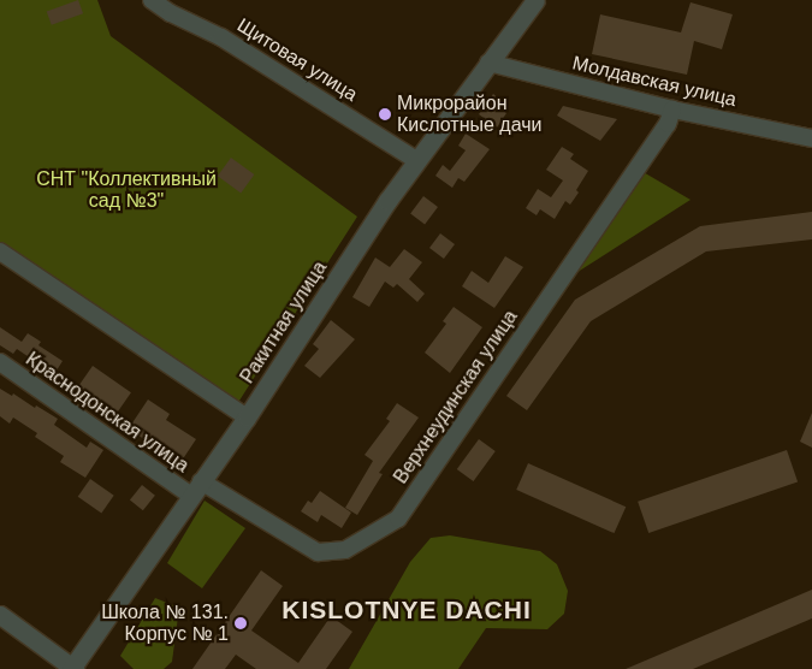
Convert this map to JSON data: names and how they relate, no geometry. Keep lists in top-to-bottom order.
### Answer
{
  "streets": {
    "street": [
      "Щитовая улица",
      "Молдавская улица",
      "Ракитная улица",
      "Верхнеудинская улица",
      "Краснодонская улица"
    ]
  },
  "crossings": [
    ["Щитовая улица", "Ракитная улица"],
    ["Молдавская улица", "Ракитная улица"],
    ["Молдавская улица", "Верхнеудинская улица"],
    ["Ракитная улица", "Верхнеудинская улица"],
    ["Ракитная улица", "Краснодонская улица"],
    ["Верхнеудинская улица", "Краснодонская улица"]
  ],
  "districts": ["KISLOTNYE DACHI"],
  "parks": ["СНТ \"Коллективный сад №3\""],
  "places": ["Микрорайон Кислотные дачи", "Школа № 131. Корпус № 1"]
}
